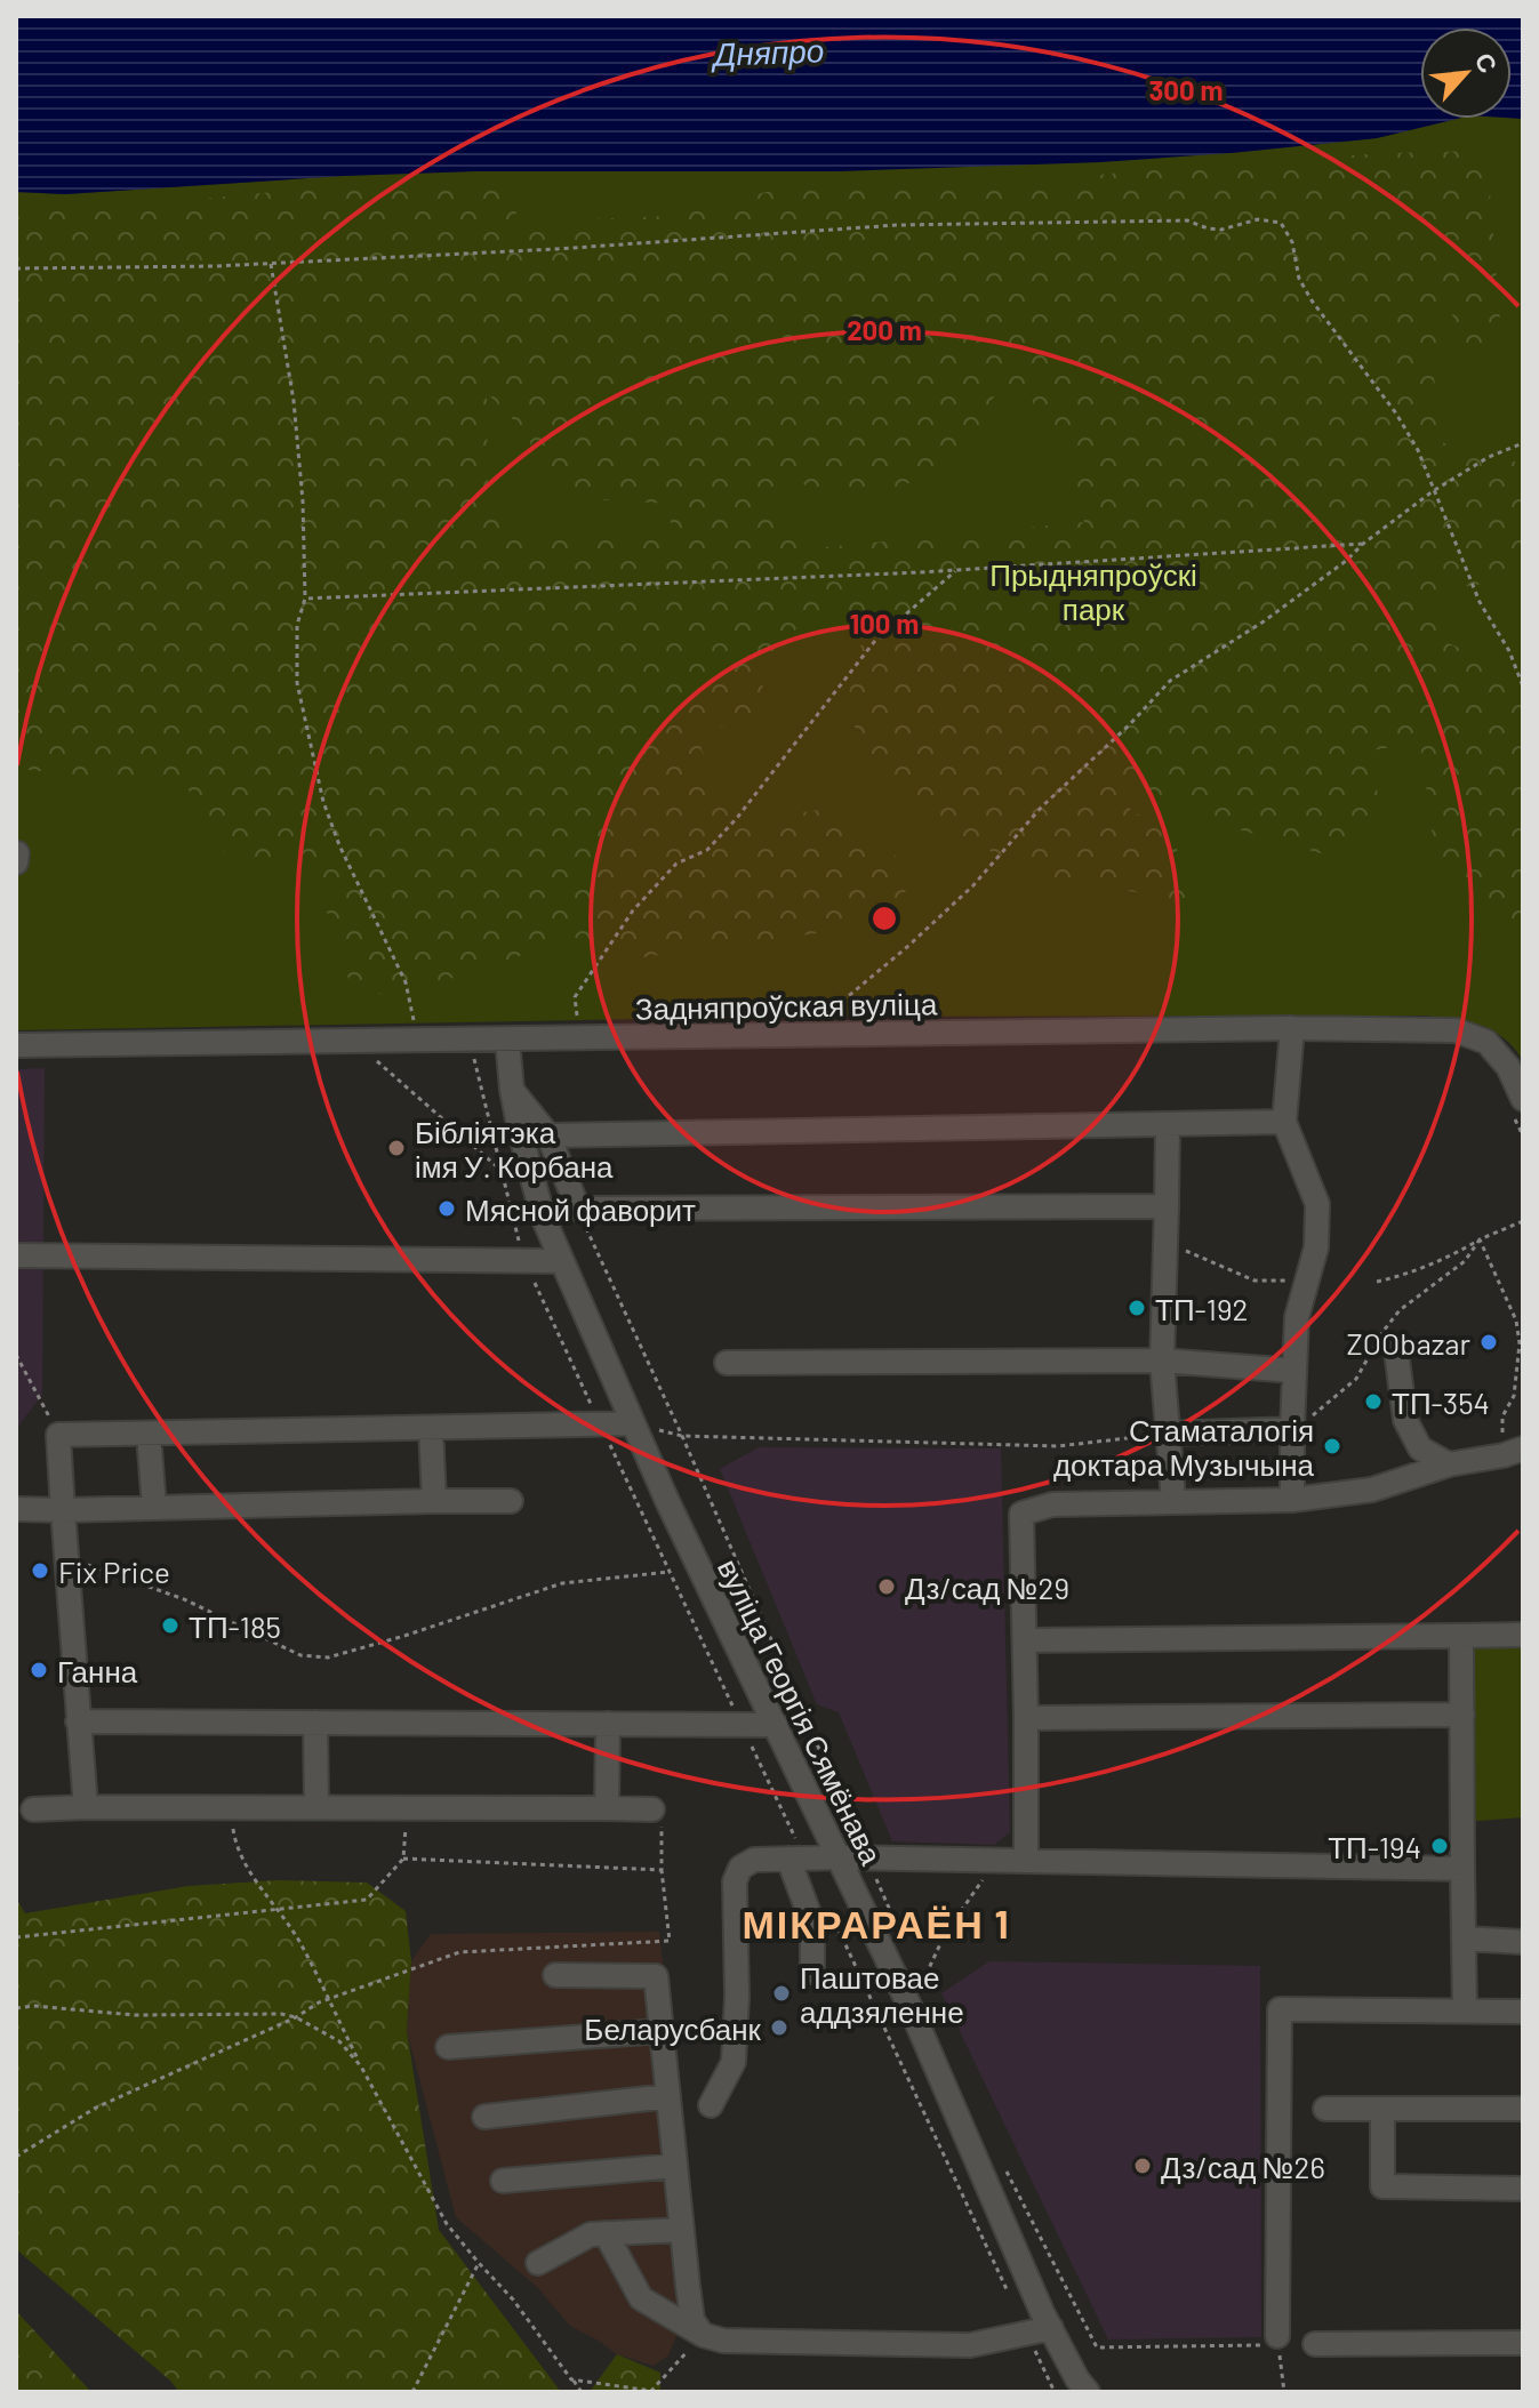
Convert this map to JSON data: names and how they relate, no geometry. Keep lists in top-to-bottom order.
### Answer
{
  "streets": {
    "street": ["Задняпроўская вуліца", "вуліца Георгія Сямёнава"]
  },
  "crossings": [
    ["Задняпроўская вуліца", "вуліца Георгія Сямёнава"]
  ],
  "districts": ["МІКРАРАЁН 1"],
  "water": ["Дняпро"],
  "parks": ["Прыдняпроўскі парк"],
  "places": [
    "Бібліятэка імя У. Корбана",
    "Мясной фаворит",
    "ТП-192",
    "ZOObazar",
    "ТП-354",
    "Стаматалогія доктара Музычына",
    "Fix Price",
    "Дз/сад №29",
    "ТП-185",
    "Ганна",
    "ТП-194",
    "Паштовае аддзяленне",
    "Беларусбанк",
    "Дз/сад №26"
  ],
  "north": "top right",
  "rings": ["300 m", "200 m", "100 m"]
}
